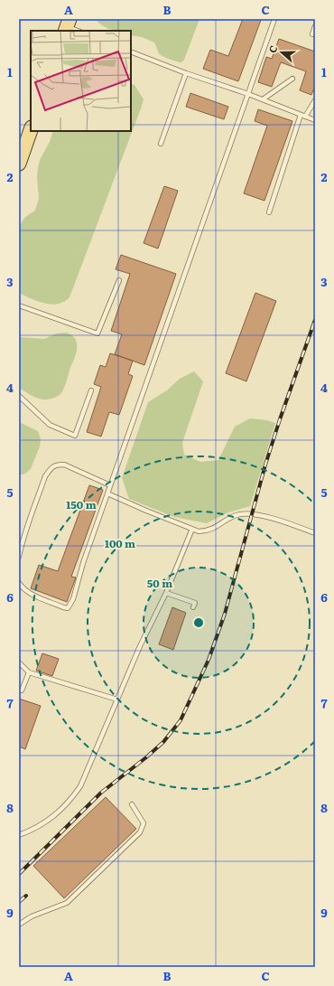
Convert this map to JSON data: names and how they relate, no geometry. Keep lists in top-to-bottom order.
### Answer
{
  "north": "left",
  "grid": {
    "columns": ["A", "B", "C"],
    "rows": [
      "1",
      "2",
      "3",
      "4",
      "5",
      "6",
      "7",
      "8",
      "9"
    ]
  },
  "rings": ["150 m", "100 m", "50 m"]
}
